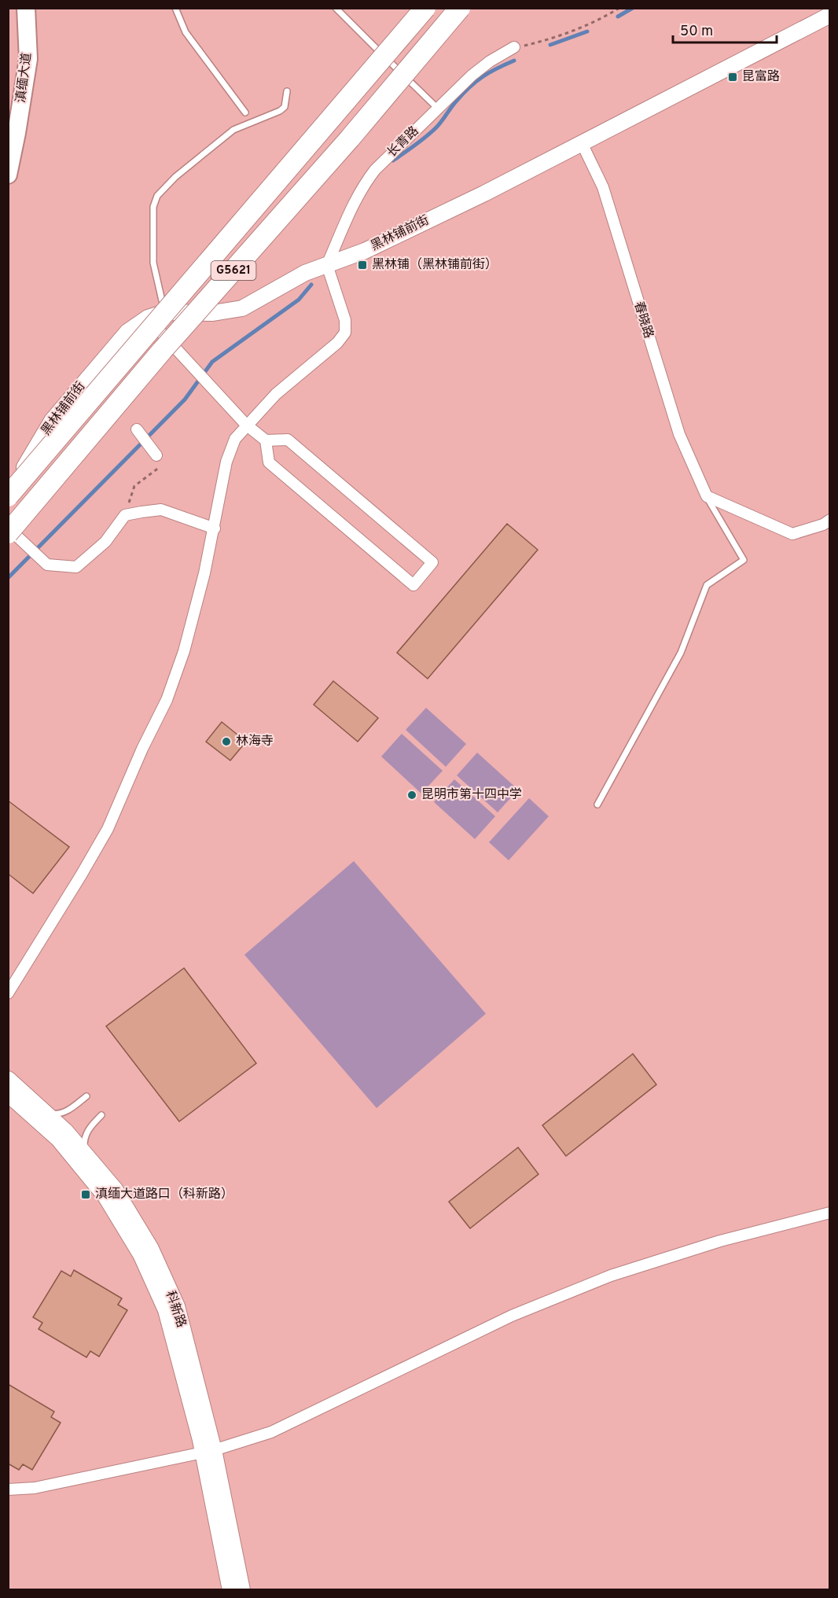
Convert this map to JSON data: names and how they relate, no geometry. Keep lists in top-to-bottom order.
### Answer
{
  "streets": {
    "highway": ["G5621"],
    "main road": ["滇缅大道"],
    "street": [
      "长青路",
      "黑林铺前街",
      "春晓路",
      "科新路"
    ]
  },
  "crossings": [
    ["长青路", "黑林铺前街"],
    ["黑林铺前街", "G5621"],
    ["黑林铺前街", "春晓路"]
  ],
  "places": {
    "transit": ["昆富路", "黑林铺（黑林铺前街）", "滇缅大道路口（科新路）"],
    "other": ["林海寺", "昆明市第十四中学"]
  },
  "scale_bar": "50 m"
}
